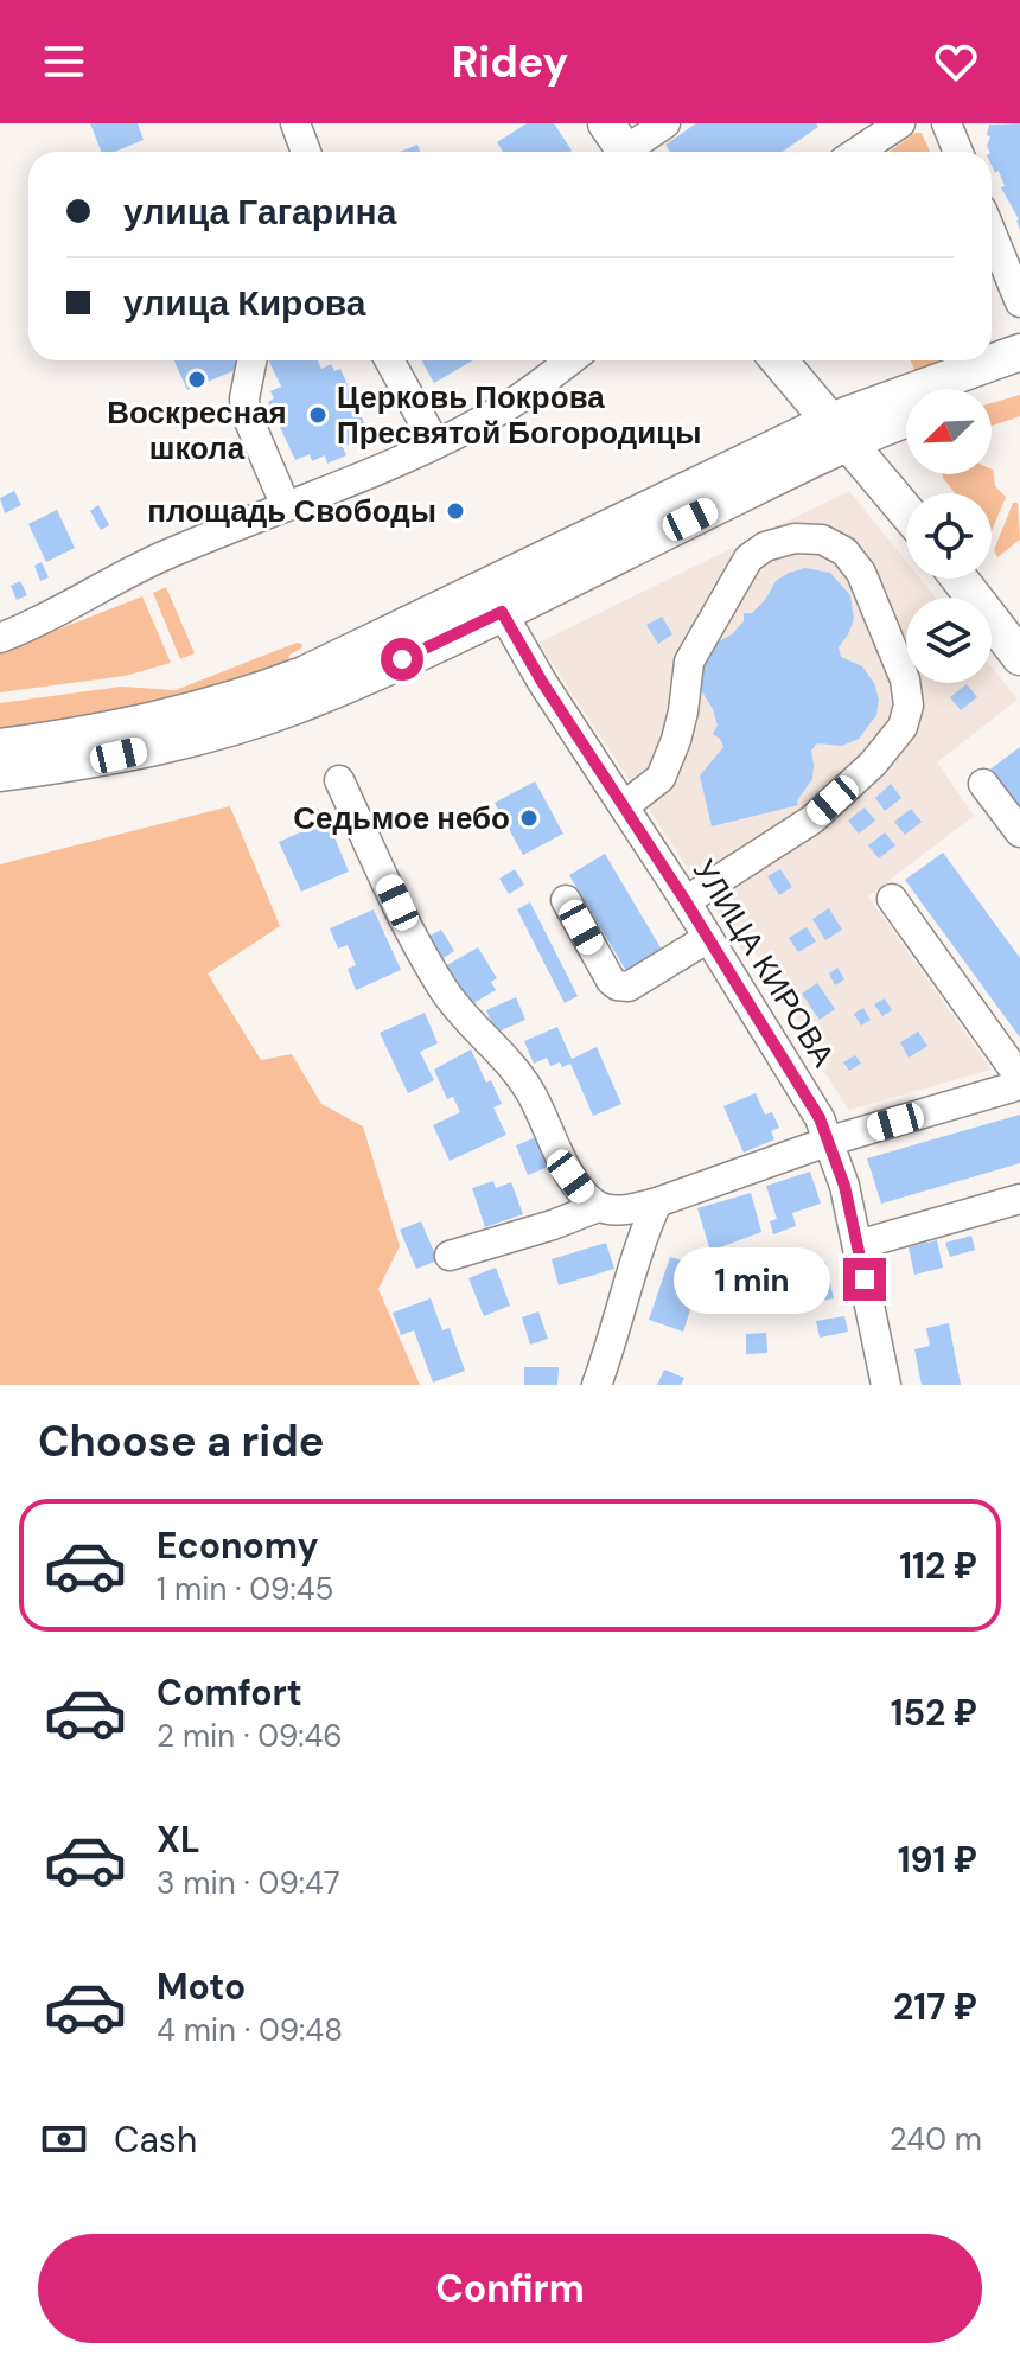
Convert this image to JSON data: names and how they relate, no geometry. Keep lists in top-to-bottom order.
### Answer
{
  "streets": {
    "street": ["УЛИЦА КИРОВА"]
  },
  "places": [
    "Воскресная школа",
    "Церковь Покрова Пресвятой Богородицы",
    "площадь Свободы",
    "Седьмое небо"
  ],
  "north": "bottom left",
  "page": {
    "header": "Ridey",
    "banner": ["улица Гагарина", "улица Кирова"],
    "bubble": "1 min",
    "heading": "Choose a ride",
    "list": [
      {
        "name": "Economy",
        "note": "1 min · 09:45",
        "value": "112 ₽"
      },
      {
        "name": "Comfort",
        "note": "2 min · 09:46",
        "value": "152 ₽"
      },
      {
        "name": "XL",
        "note": "3 min · 09:47",
        "value": "191 ₽"
      },
      {
        "name": "Moto",
        "note": "4 min · 09:48",
        "value": "217 ₽"
      }
    ],
    "pay": ["Cash", "240 m"],
    "buttons": "Confirm"
  }
}
